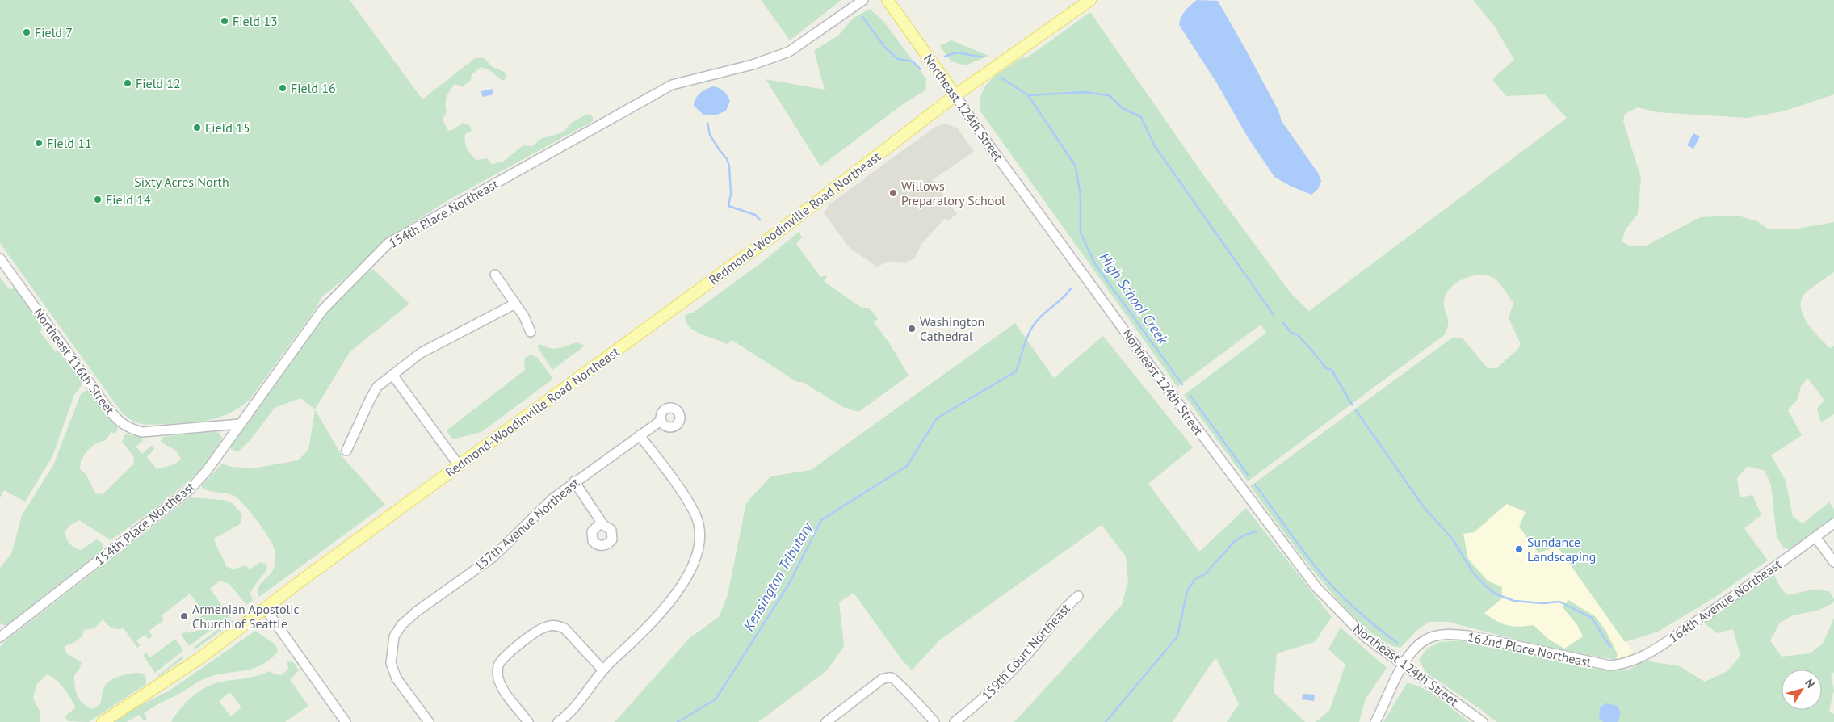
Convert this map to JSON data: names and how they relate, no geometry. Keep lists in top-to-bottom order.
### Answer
{
  "streets": {
    "main road": ["Northeast 124th Street", "Redmond-Woodinville Road Northeast"],
    "street": [
      "154th Place Northeast",
      "Northeast 116th Street",
      "157th Avenue Northeast",
      "164th Avenue Northeast",
      "162nd Place Northeast",
      "159th Court Northeast"
    ]
  },
  "crossings": [
    ["Northeast 124th Street", "Redmond-Woodinville Road Northeast"],
    ["Northeast 124th Street", "162nd Place Northeast"],
    ["154th Place Northeast", "Northeast 116th Street"],
    ["164th Avenue Northeast", "162nd Place Northeast"]
  ],
  "water": ["High School Creek", "Kensington Tributary"],
  "parks": ["Sixty Acres North"],
  "places": [
    "Field 13",
    "Field 7",
    "Field 12",
    "Field 16",
    "Field 15",
    "Field 11",
    "Willows Preparatory School",
    "Field 14",
    "Washington Cathedral",
    "Sundance Landscaping",
    "Armenian Apostolic Church of Seattle"
  ],
  "north": "top right"
}
